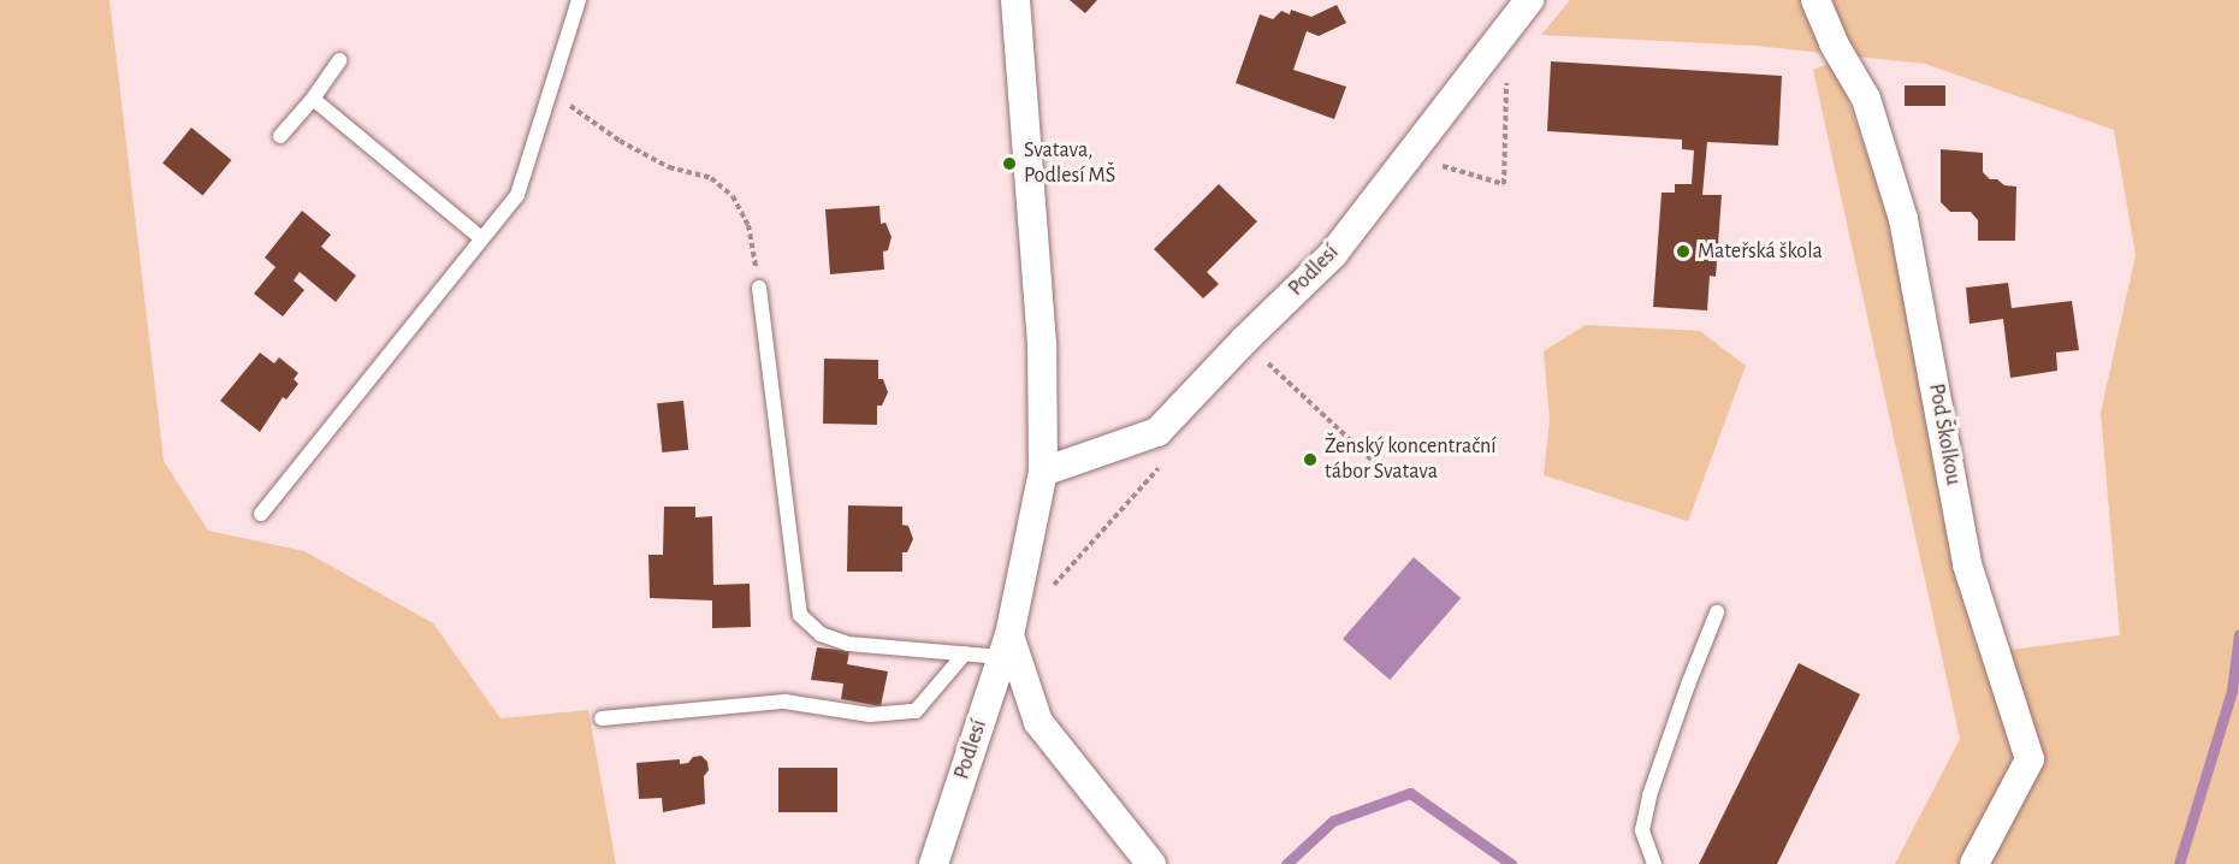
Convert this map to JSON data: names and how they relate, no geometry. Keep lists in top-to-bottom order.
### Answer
{
  "streets": {
    "street": ["Podlesí", "Pod Školkou"]
  },
  "places": ["Svatava, Podlesí MŠ", "Mateřská škola", "Ženský koncentrační tábor Svatava"]
}
